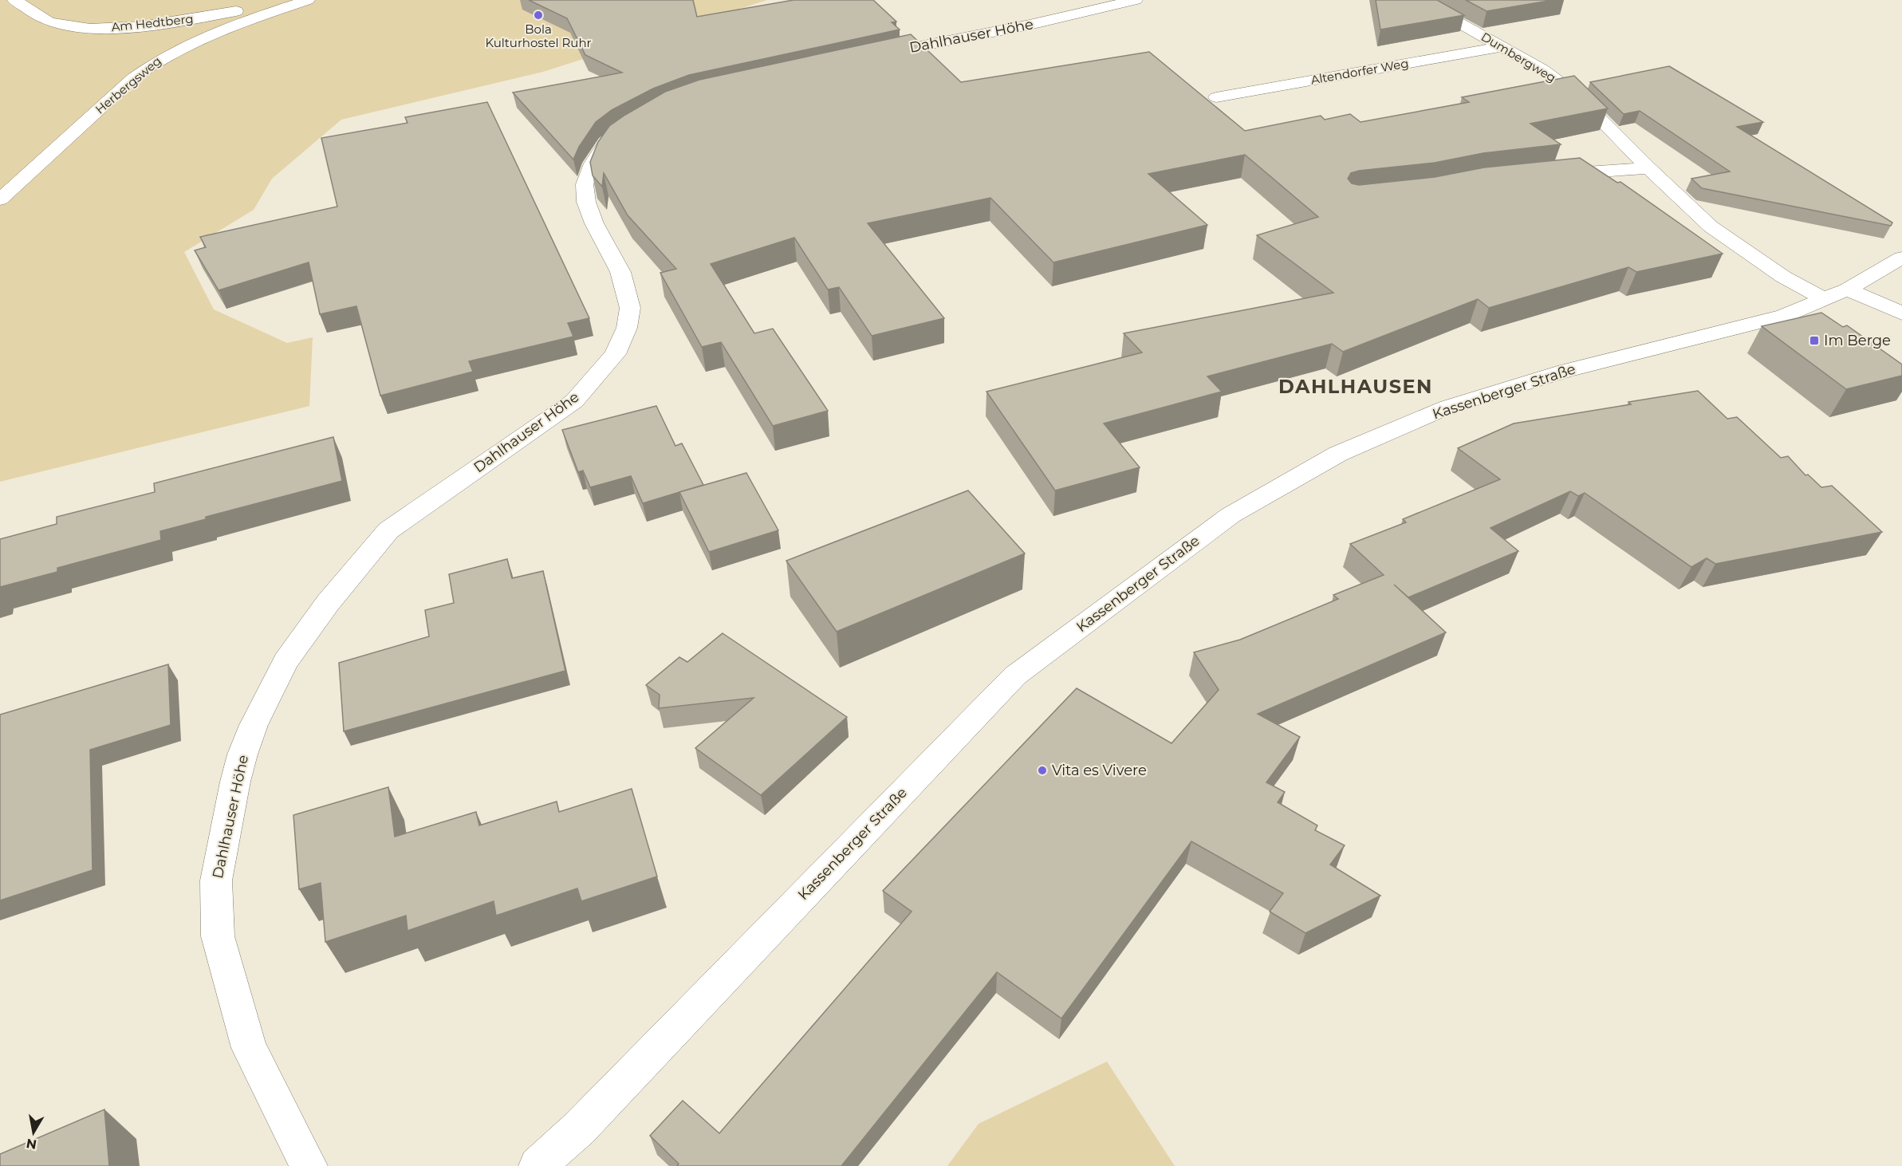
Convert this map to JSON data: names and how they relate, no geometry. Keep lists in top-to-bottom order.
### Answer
{
  "streets": {
    "street": [
      "Am Hedtberg",
      "Dahlhauser Höhe",
      "Dumbergweg",
      "Altendorfer Weg",
      "Herbergsweg",
      "Kassenberger Straße"
    ]
  },
  "crossings": [
    ["Dumbergweg", "Altendorfer Weg"],
    ["Dumbergweg", "Kassenberger Straße"]
  ],
  "districts": ["DAHLHAUSEN"],
  "places": {
    "other": ["Bola Kulturhostel Ruhr", "Vita es Vivere"],
    "transit": ["Im Berge"]
  },
  "north": "bottom"
}
